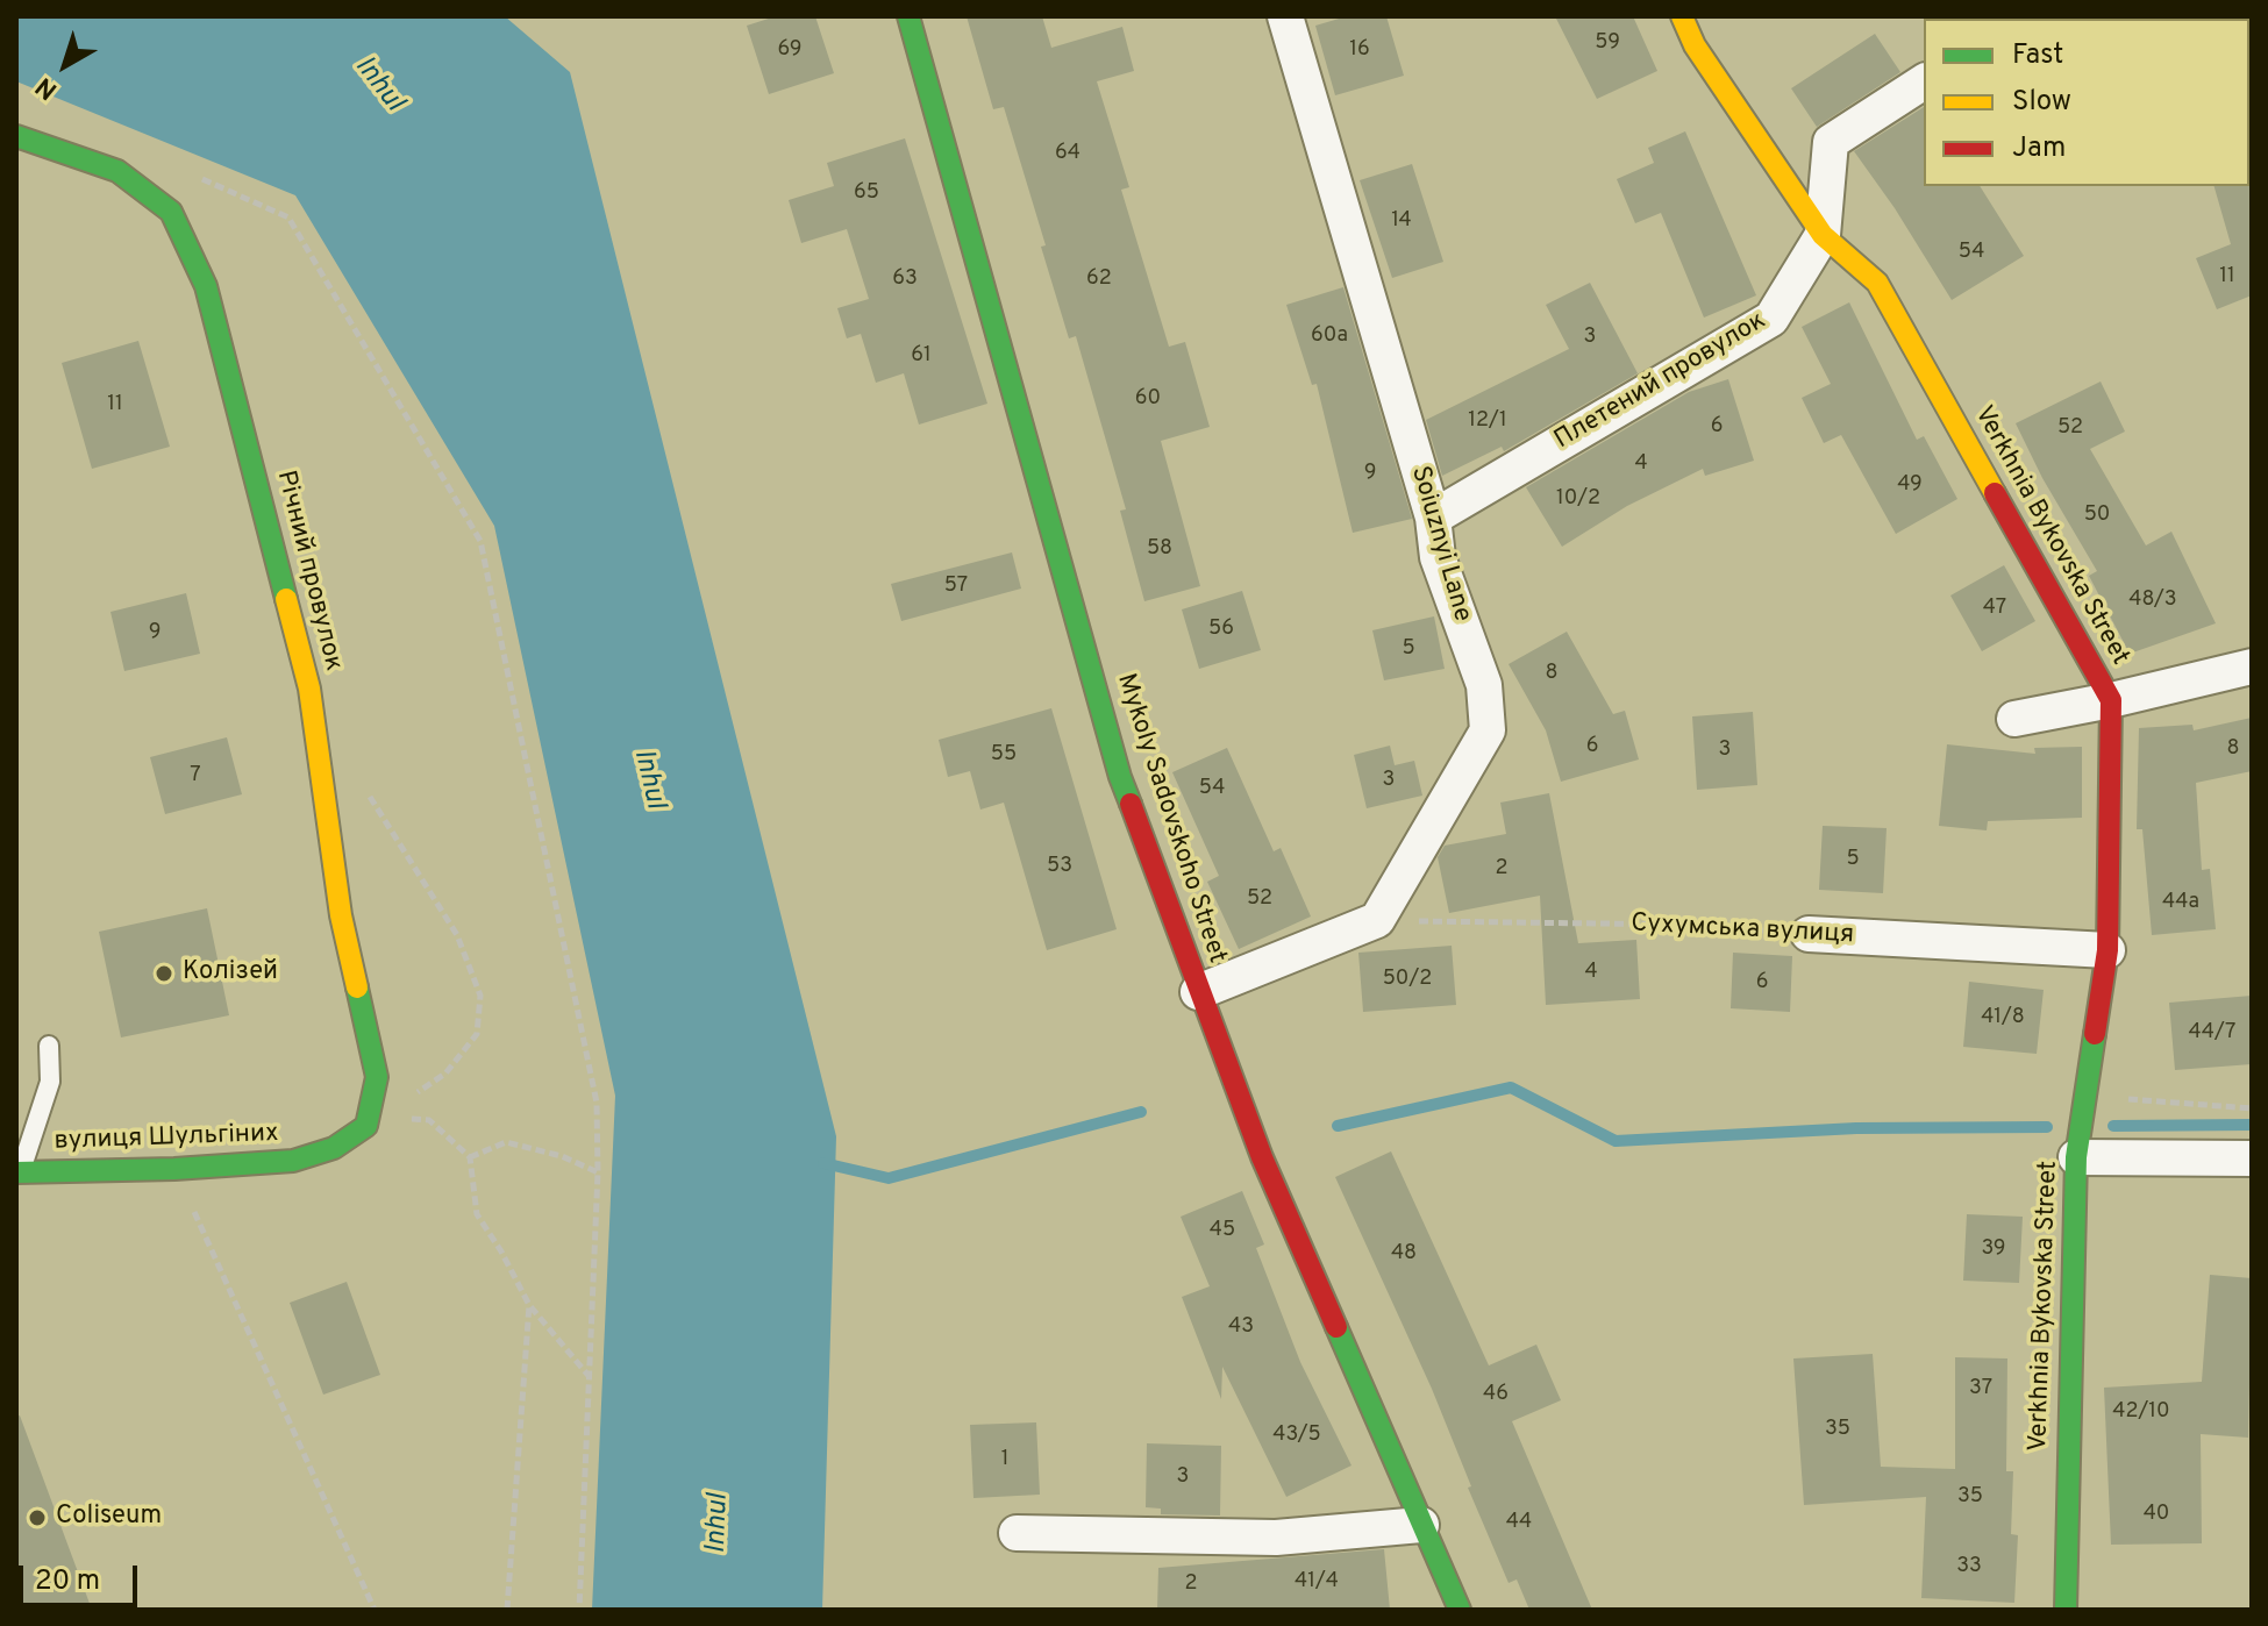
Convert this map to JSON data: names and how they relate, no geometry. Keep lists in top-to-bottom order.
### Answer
{
  "streets": {
    "street": [
      "Плетений провулок",
      "Verkhnia Bykovska Street",
      "Soiuznyi Lane",
      "Річний провулок",
      "Mykoly Sadovskoho Street",
      "Сухумська вулиця",
      "вулиця Шульгіних"
    ]
  },
  "crossings": [
    ["Плетений провулок", "Verkhnia Bykovska Street"],
    ["Плетений провулок", "Soiuznyi Lane"],
    ["Verkhnia Bykovska Street", "Сухумська вулиця"],
    ["Soiuznyi Lane", "Сухумська вулиця"],
    ["Річний провулок", "вулиця Шульгіних"]
  ],
  "water": ["Inhul"],
  "places": ["Колізей", "Coliseum"],
  "house_numbers": [
    "59",
    "69",
    "16",
    "64",
    "65",
    "14",
    "54",
    "11",
    "63",
    "62",
    "60а",
    "3",
    "61",
    "60",
    "11",
    "12/1",
    "6",
    "52",
    "4",
    "9",
    "49",
    "10/2",
    "50",
    "58",
    "57",
    "48/3",
    "47",
    "56",
    "9",
    "5",
    "8",
    "6",
    "8",
    "3",
    "55",
    "7",
    "3",
    "54",
    "5",
    "53",
    "2",
    "52",
    "44а",
    "4",
    "50/2",
    "6",
    "41/8",
    "44/7",
    "45",
    "39",
    "48",
    "43",
    "37",
    "46",
    "42/10",
    "35",
    "43/5",
    "1",
    "3",
    "35",
    "40",
    "44",
    "33",
    "41/4",
    "2"
  ],
  "legend": ["Fast", "Slow", "Jam"],
  "scale_bar": "20 m",
  "north": "bottom left"
}
